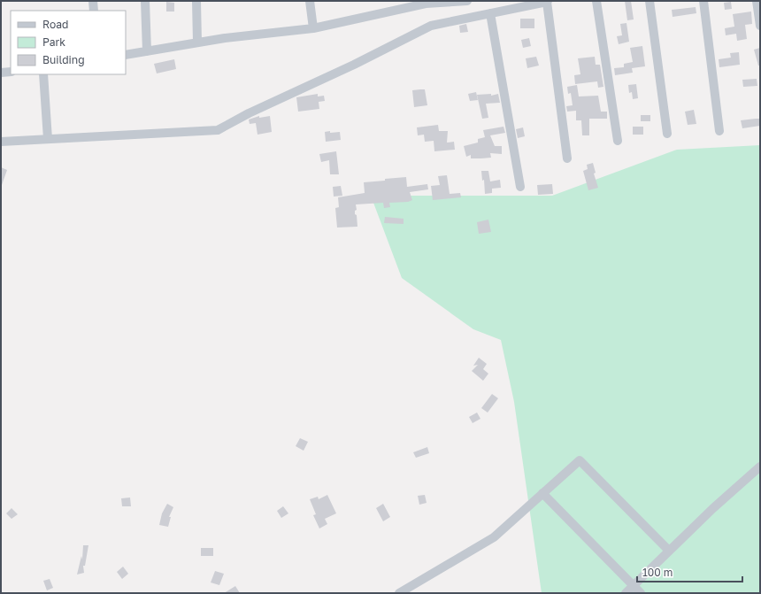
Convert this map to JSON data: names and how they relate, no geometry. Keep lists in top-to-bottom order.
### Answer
{
  "legend": ["Road", "Park", "Building"],
  "scale_bar": "100 m"
}
